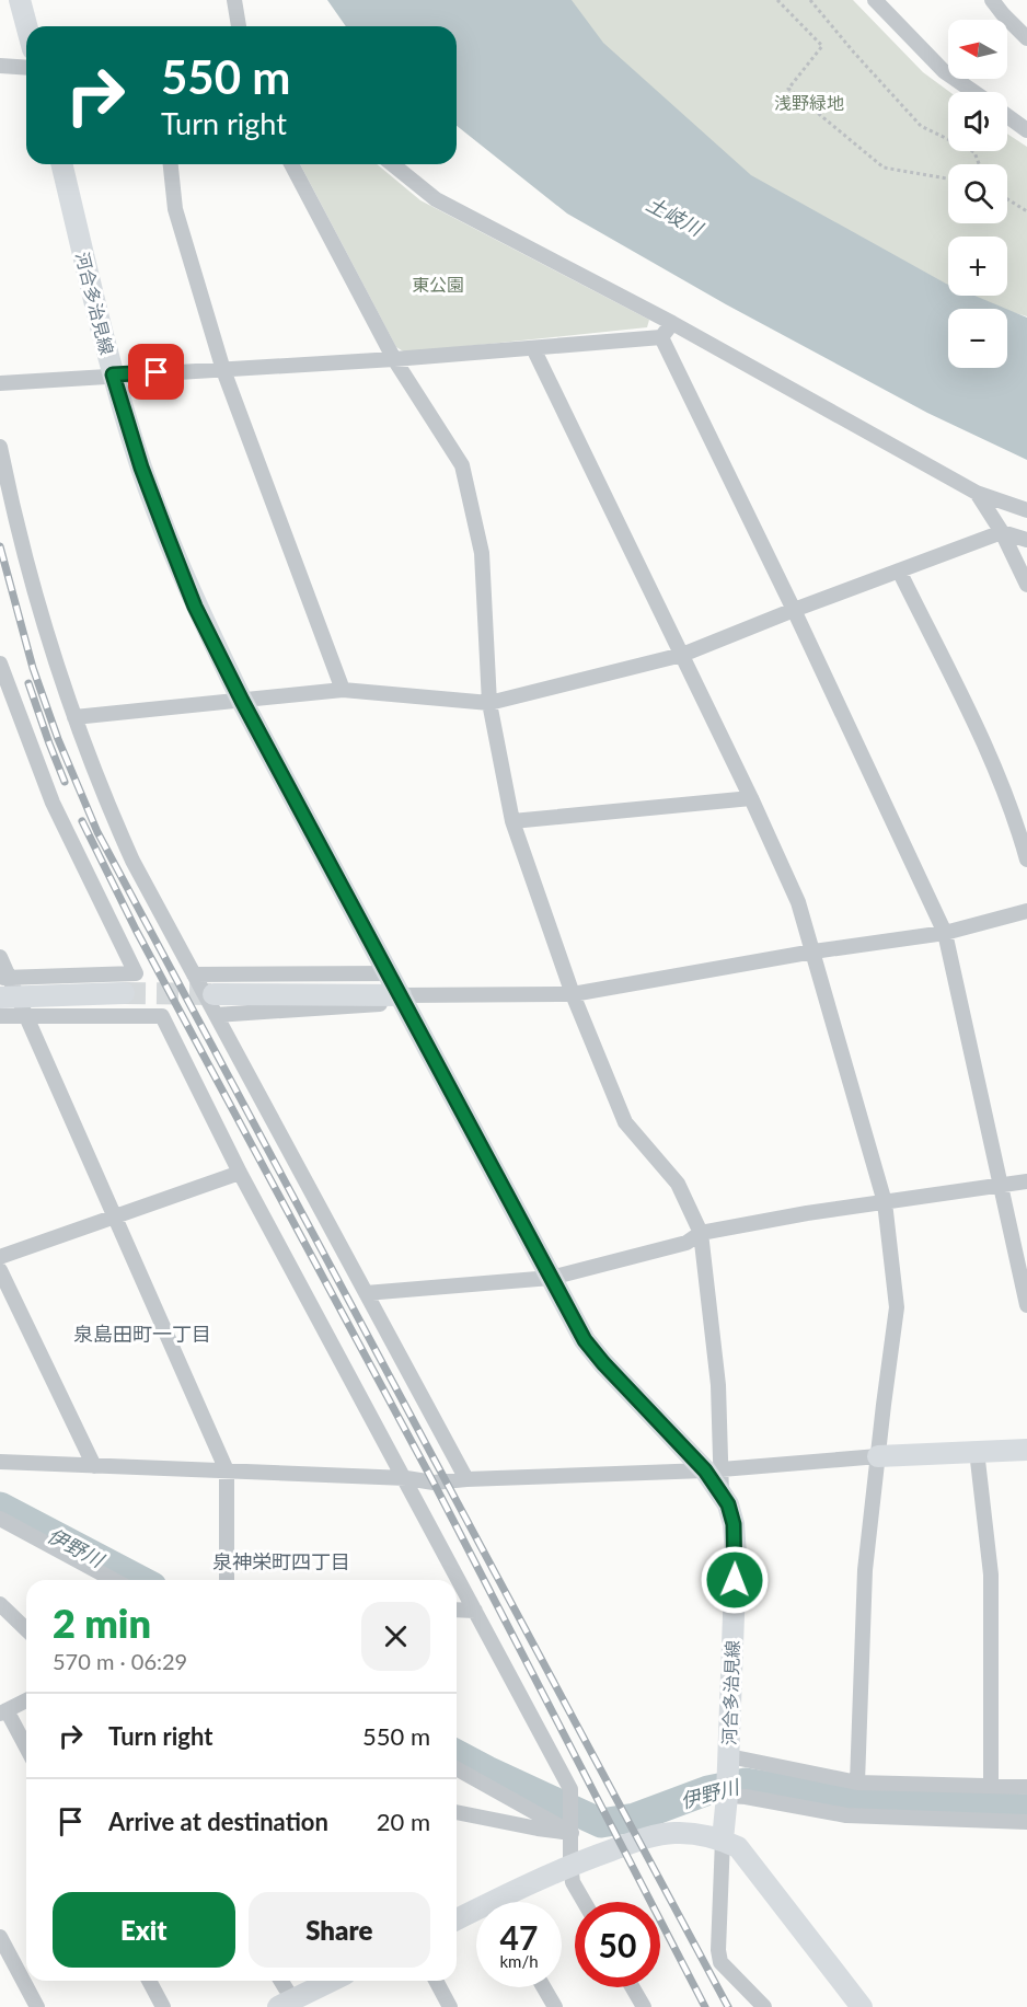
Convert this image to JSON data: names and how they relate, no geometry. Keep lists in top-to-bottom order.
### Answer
{
  "streets": {
    "main road": ["河合多治見線"]
  },
  "districts": ["泉島田町一丁目", "泉神栄町四丁目"],
  "water": ["土岐川", "伊野川"],
  "parks": ["浅野緑地", "東公園"],
  "north": "left",
  "page": {
    "map_buttons": ["+", "−"],
    "turn": ["550 m", "Turn right"],
    "heading": ["2 min", "570 m · 06:29"],
    "list": [
      {
        "name": "Turn right",
        "value": "550 m"
      },
      {
        "name": "Arrive at destination",
        "value": "20 m"
      }
    ],
    "buttons": ["Exit", "Share"],
    "speed": "47 km/h",
    "limit": "50"
  }
}
